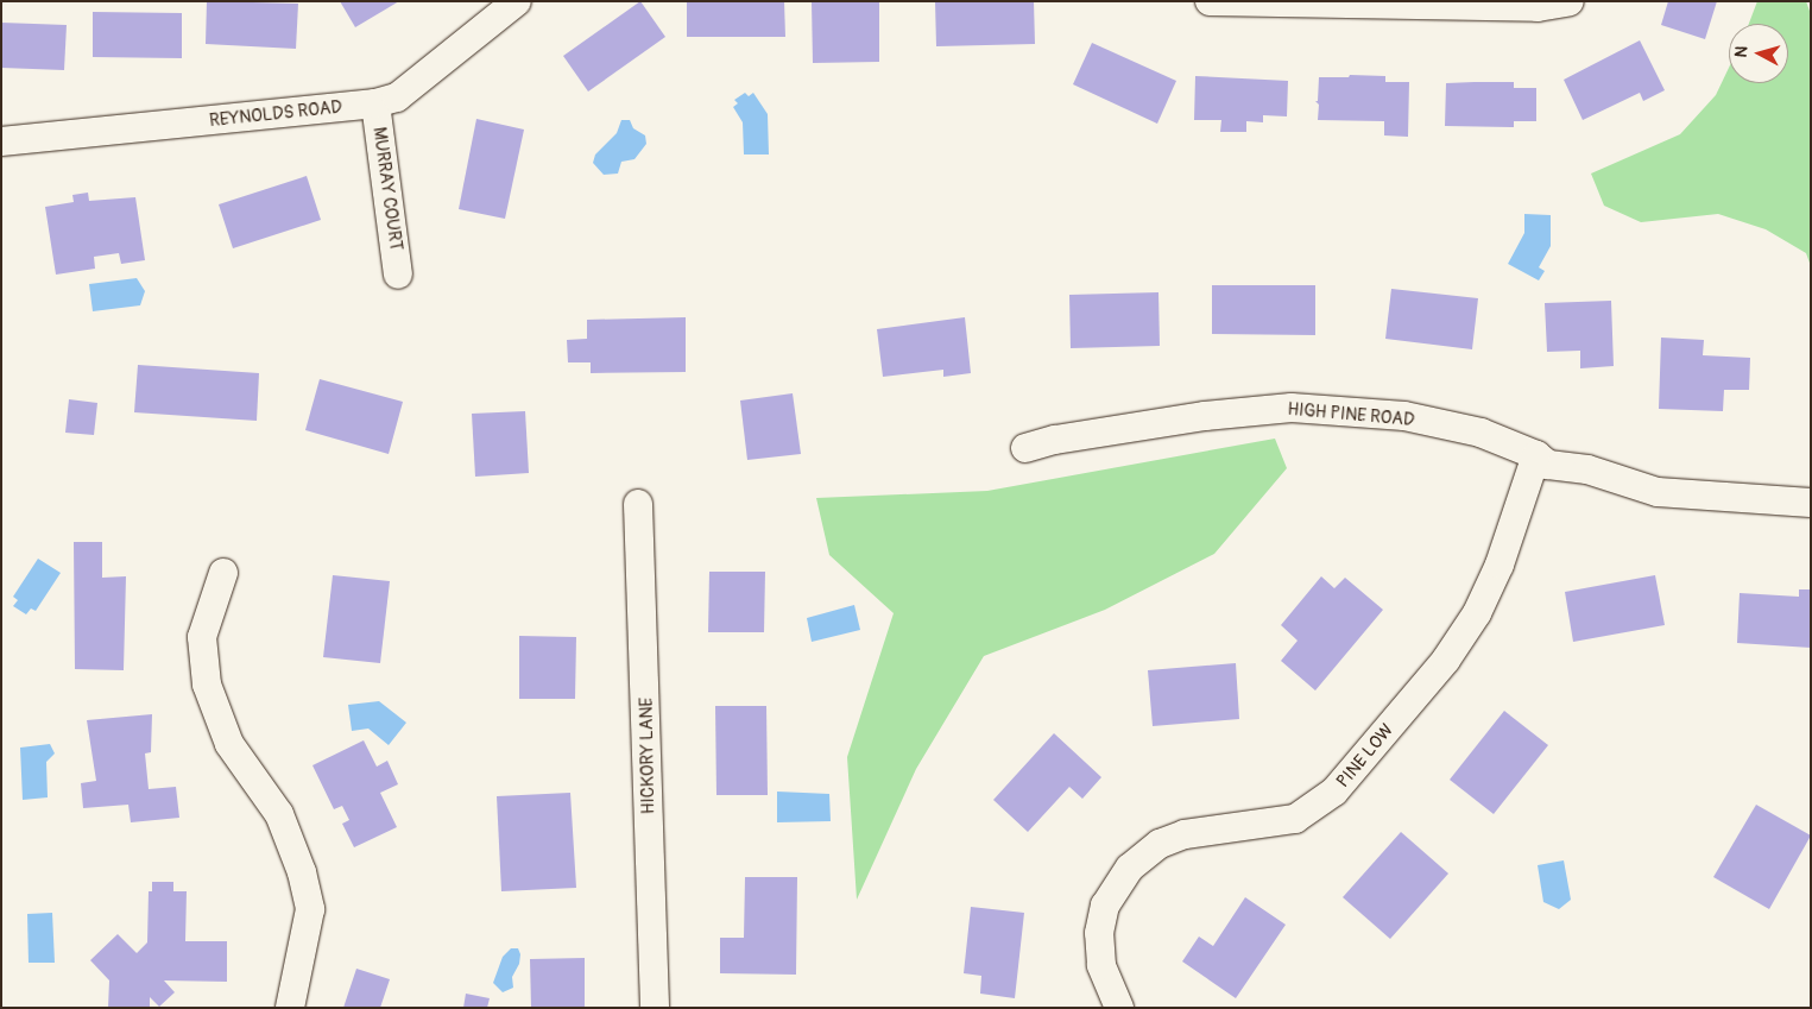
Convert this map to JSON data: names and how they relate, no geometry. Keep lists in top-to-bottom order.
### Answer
{
  "streets": {
    "street": [
      "REYNOLDS ROAD",
      "MURRAY COURT",
      "HIGH PINE ROAD",
      "HICKORY LANE",
      "PINE LOW"
    ]
  },
  "crossings": [
    ["REYNOLDS ROAD", "MURRAY COURT"],
    ["HIGH PINE ROAD", "PINE LOW"]
  ],
  "north": "left"
}
